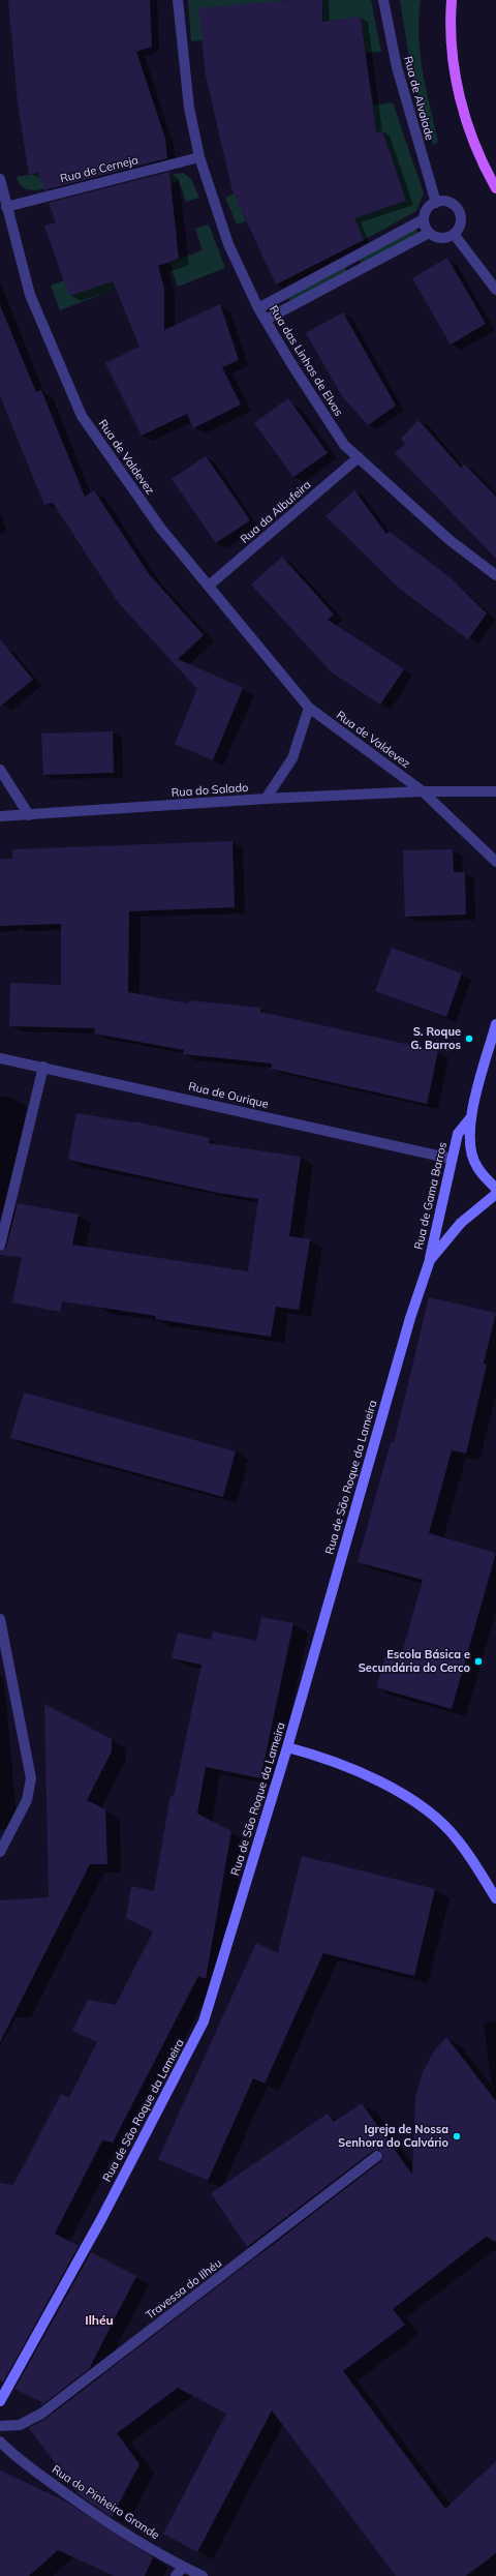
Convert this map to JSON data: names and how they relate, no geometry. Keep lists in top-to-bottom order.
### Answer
{
  "streets": {
    "main road": ["Rua de Gama Barros", "Rua de São Roque da Lameira"],
    "street": [
      "Rua de Alvalade",
      "Rua de Cerneja",
      "Rua das Linhas de Elvas",
      "Rua de Valdevez",
      "Rua da Albufeira",
      "Rua do Salado",
      "Rua de Ourique",
      "Travessa do Ilhéu",
      "Rua do Pinheiro Grande"
    ]
  },
  "crossings": [
    ["Rua de Cerneja", "Rua das Linhas de Elvas"],
    ["Rua de Cerneja", "Rua de Valdevez"],
    ["Rua das Linhas de Elvas", "Rua da Albufeira"],
    ["Rua de Valdevez", "Rua da Albufeira"],
    ["Rua de Valdevez", "Rua do Salado"],
    ["Rua de Ourique", "Rua de Gama Barros"],
    ["Rua de Gama Barros", "Rua de São Roque da Lameira"]
  ],
  "districts": ["Ilhéu"],
  "places": ["S. Roque G. Barros", "Escola Básica e Secundária do Cerco", "Igreja de Nossa Senhora do Calvário"]
}
